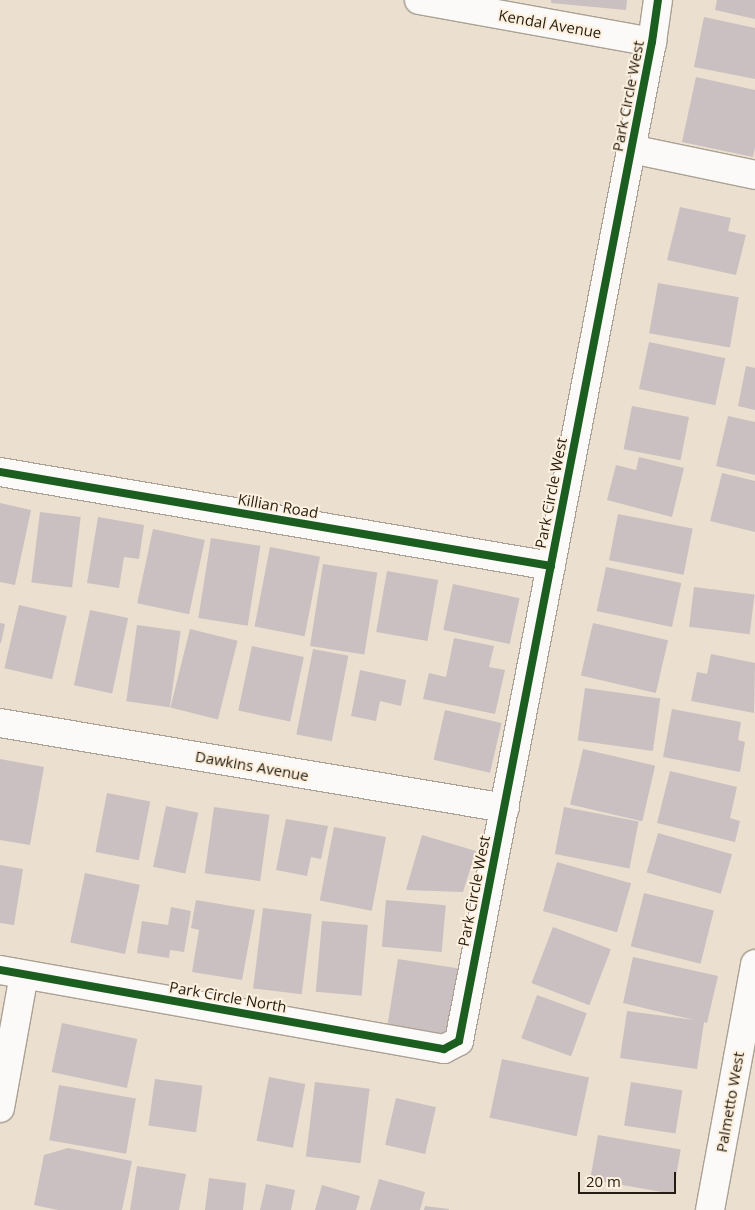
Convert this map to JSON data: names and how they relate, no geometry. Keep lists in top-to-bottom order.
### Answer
{
  "streets": {
    "street": [
      "Kendal Avenue",
      "Park Circle West",
      "Killian Road",
      "Dawkins Avenue",
      "Park Circle North",
      "Palmetto West"
    ]
  },
  "crossings": [
    ["Kendal Avenue", "Park Circle West"],
    ["Park Circle West", "Killian Road"],
    ["Park Circle West", "Dawkins Avenue"],
    ["Park Circle West", "Park Circle North"]
  ],
  "scale_bar": "20 m"
}
